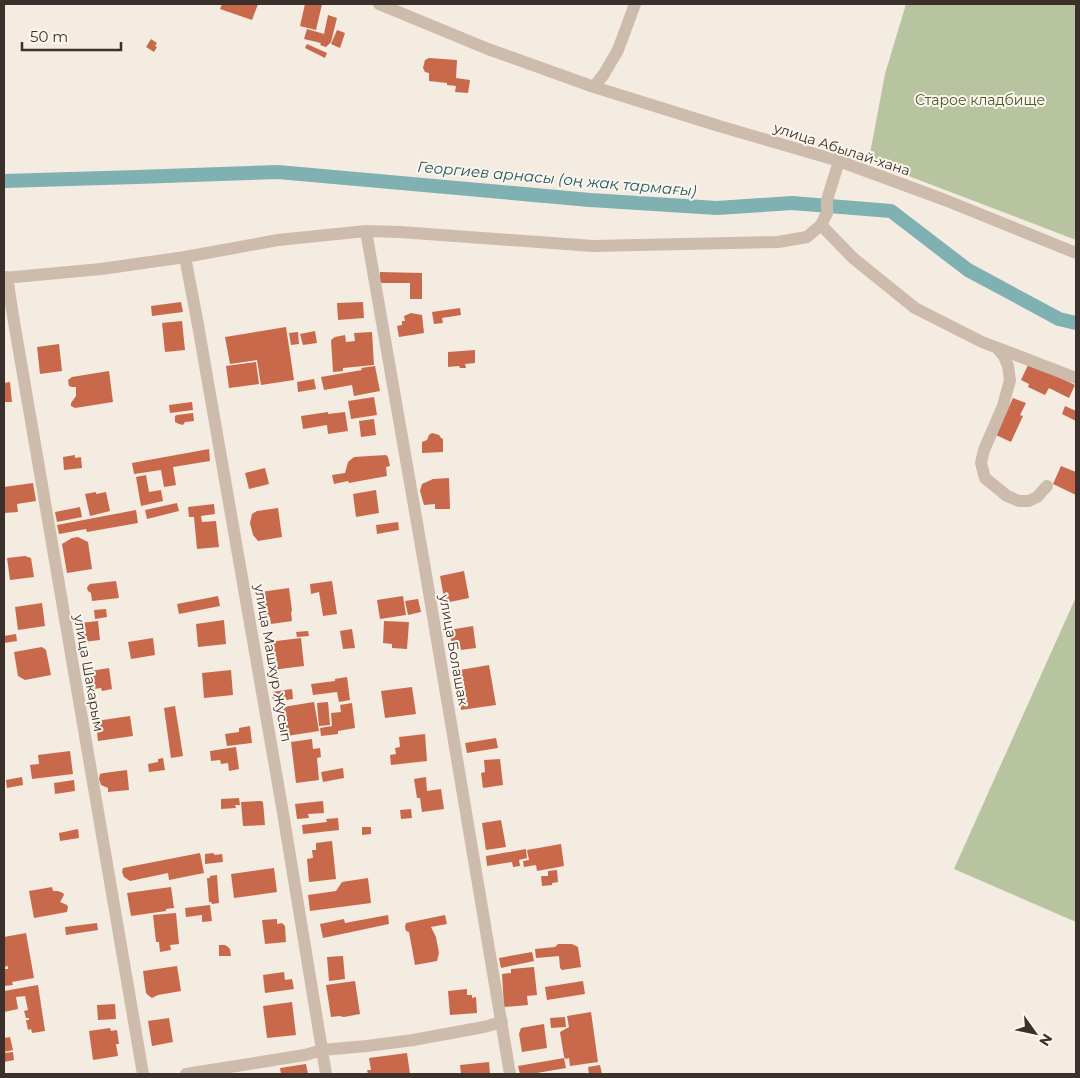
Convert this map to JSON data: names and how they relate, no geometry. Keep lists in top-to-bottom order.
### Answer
{
  "streets": {
    "street": [
      "улица Абылай-хана",
      "улица Болашак",
      "улица Машхур Жусып",
      "улица Шакарым"
    ]
  },
  "water": ["Георгиев арнасы (оң жақ тармағы)"],
  "parks": ["Старое кладбище"],
  "scale_bar": "50 m",
  "north": "bottom right"
}
